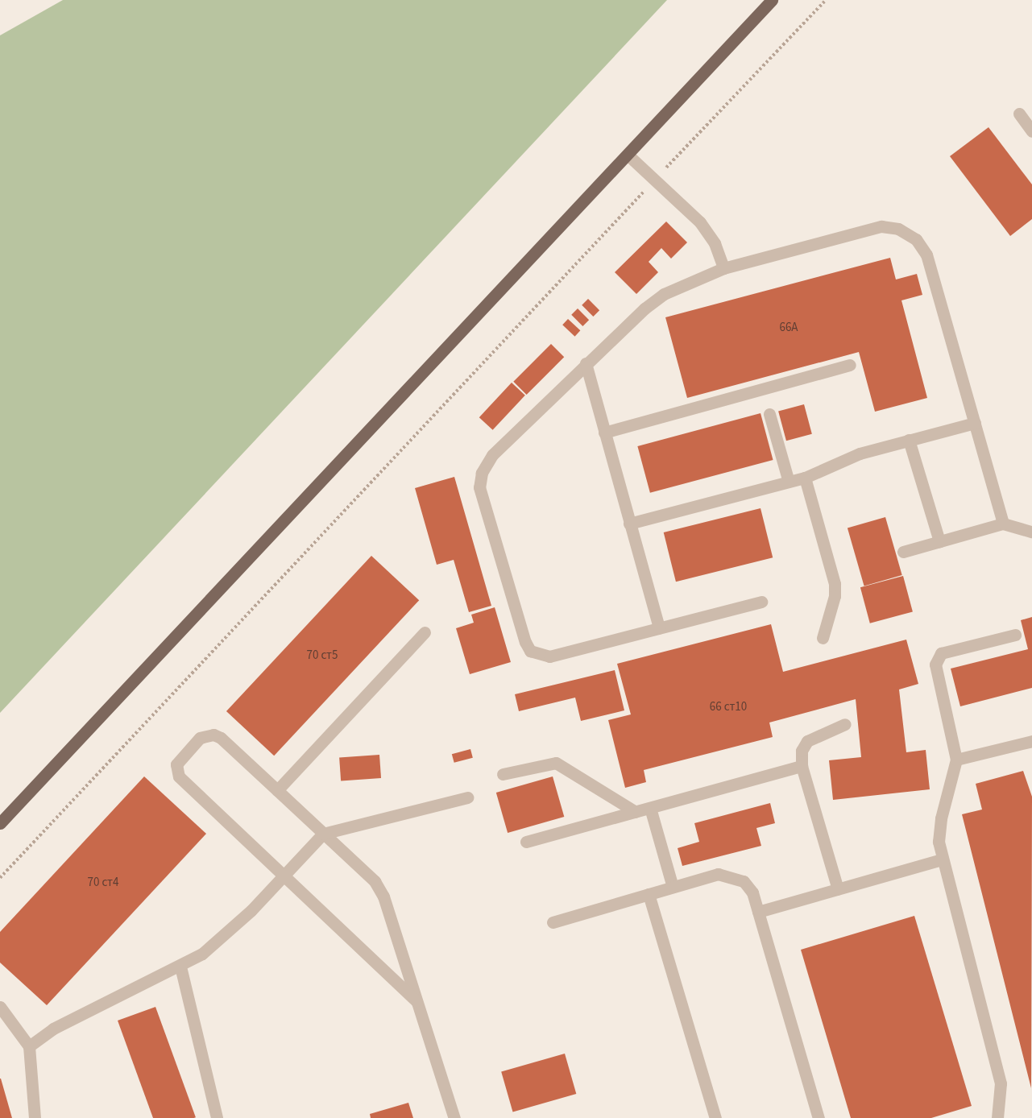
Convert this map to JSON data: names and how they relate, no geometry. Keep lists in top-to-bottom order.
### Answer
{
  "house_numbers": [
    "66А",
    "70 ст5",
    "66 ст10",
    "70 ст4"
  ]
}
